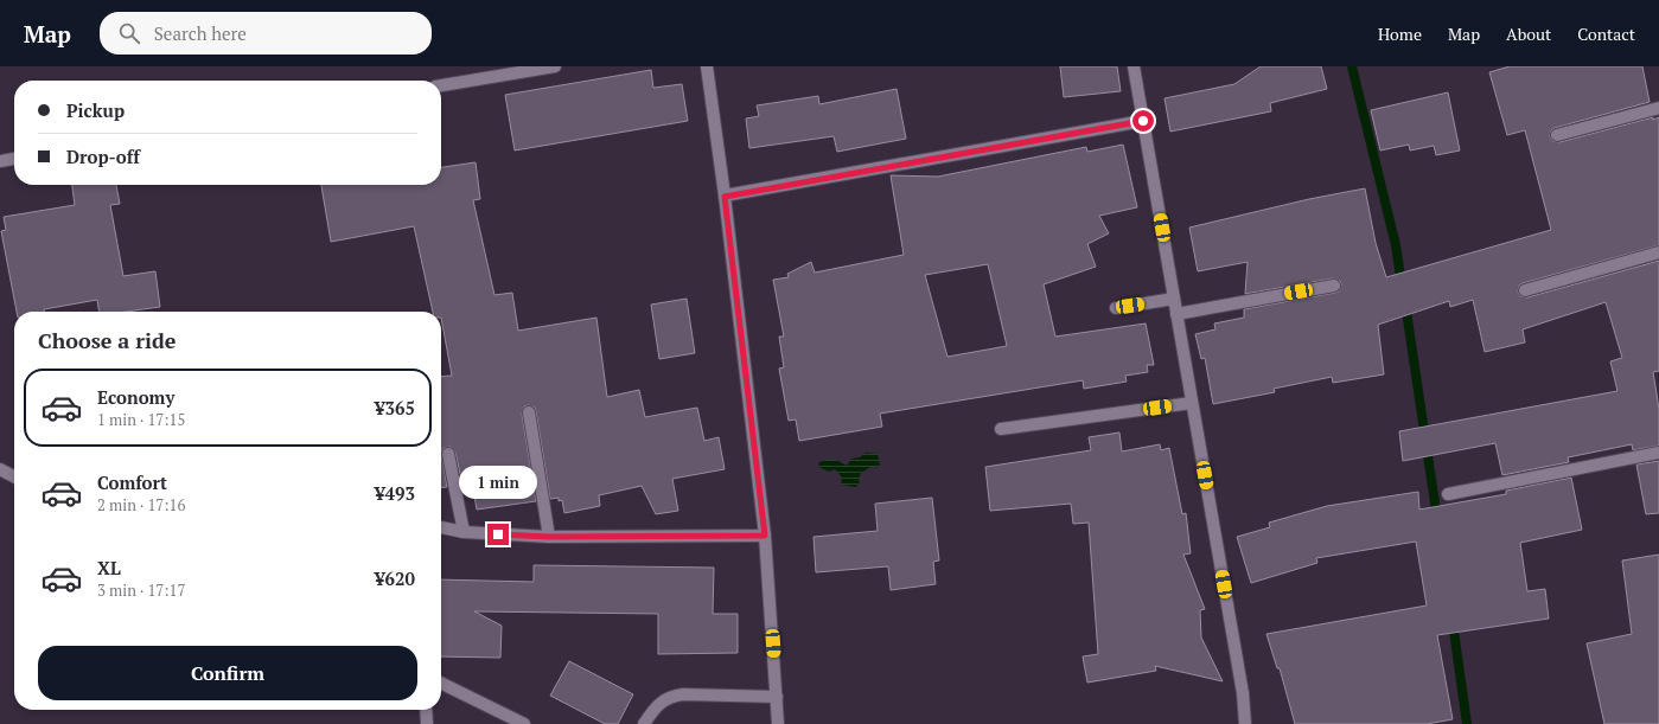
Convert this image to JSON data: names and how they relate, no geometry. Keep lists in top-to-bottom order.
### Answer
{
  "page": {
    "header": "Map",
    "search": "Search here",
    "nav": [
      "Home",
      "Map",
      "About",
      "Contact"
    ],
    "banner": ["Pickup", "Drop-off"],
    "heading": "Choose a ride",
    "list": [
      {
        "name": "Economy",
        "note": "1 min · 17:15",
        "value": "¥365"
      },
      {
        "name": "Comfort",
        "note": "2 min · 17:16",
        "value": "¥493"
      },
      {
        "name": "XL",
        "note": "3 min · 17:17",
        "value": "¥620"
      }
    ],
    "bubble": "1 min",
    "buttons": "Confirm"
  }
}
